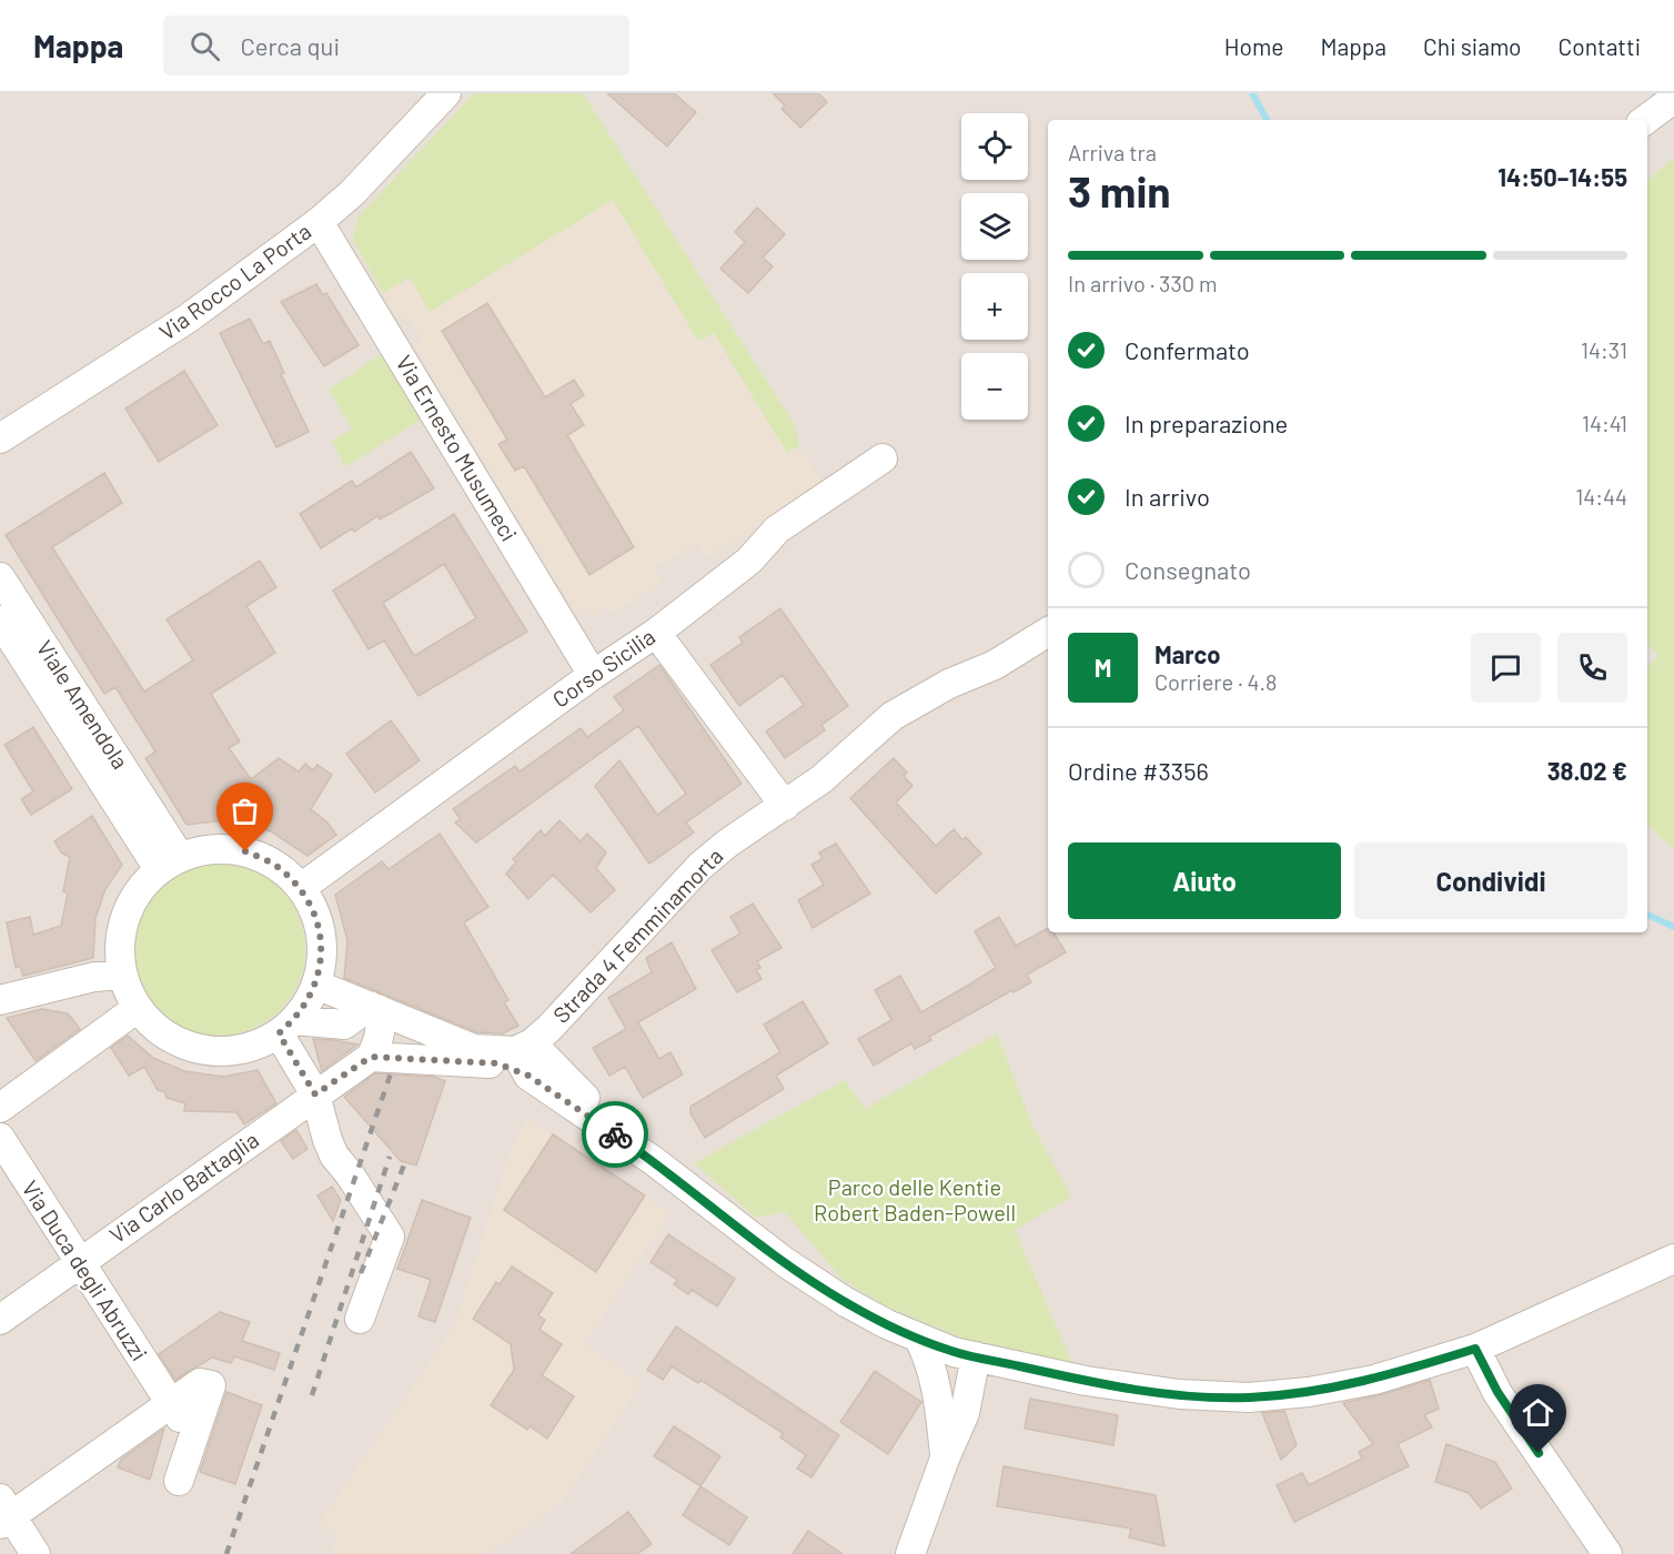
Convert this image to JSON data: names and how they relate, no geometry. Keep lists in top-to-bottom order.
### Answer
{
  "streets": {
    "street": [
      "Via Rocco La Porta",
      "Via Ernesto Musumeci",
      "Corso Sicilia",
      "Viale Amendola",
      "Strada 4 Femminamorta",
      "Via Carlo Battaglia",
      "Via Duca degli Abruzzi"
    ]
  },
  "crossings": [
    ["Via Rocco La Porta", "Via Ernesto Musumeci"],
    ["Via Ernesto Musumeci", "Corso Sicilia"],
    ["Via Carlo Battaglia", "Via Duca degli Abruzzi"]
  ],
  "parks": ["Parco delle Kentie Robert Baden-Powell"],
  "page": {
    "header": "Mappa",
    "search": "Cerca qui",
    "nav": [
      "Home",
      "Mappa",
      "Chi siamo",
      "Contatti"
    ],
    "map_buttons": ["+", "−"],
    "heading": ["3 min", "Arriva tra", "14:50–14:55"],
    "panel": [
      "Marco",
      "Corriere · 4.8",
      "Ordine #3356",
      "38.02 €"
    ],
    "bar": "In arrivo · 330 m",
    "list": [
      ["Confermato", "14:31"],
      ["In preparazione", "14:41"],
      ["In arrivo", "14:44"],
      "Consegnato"
    ],
    "round": "M",
    "buttons": ["Aiuto", "Condividi"]
  }
}
